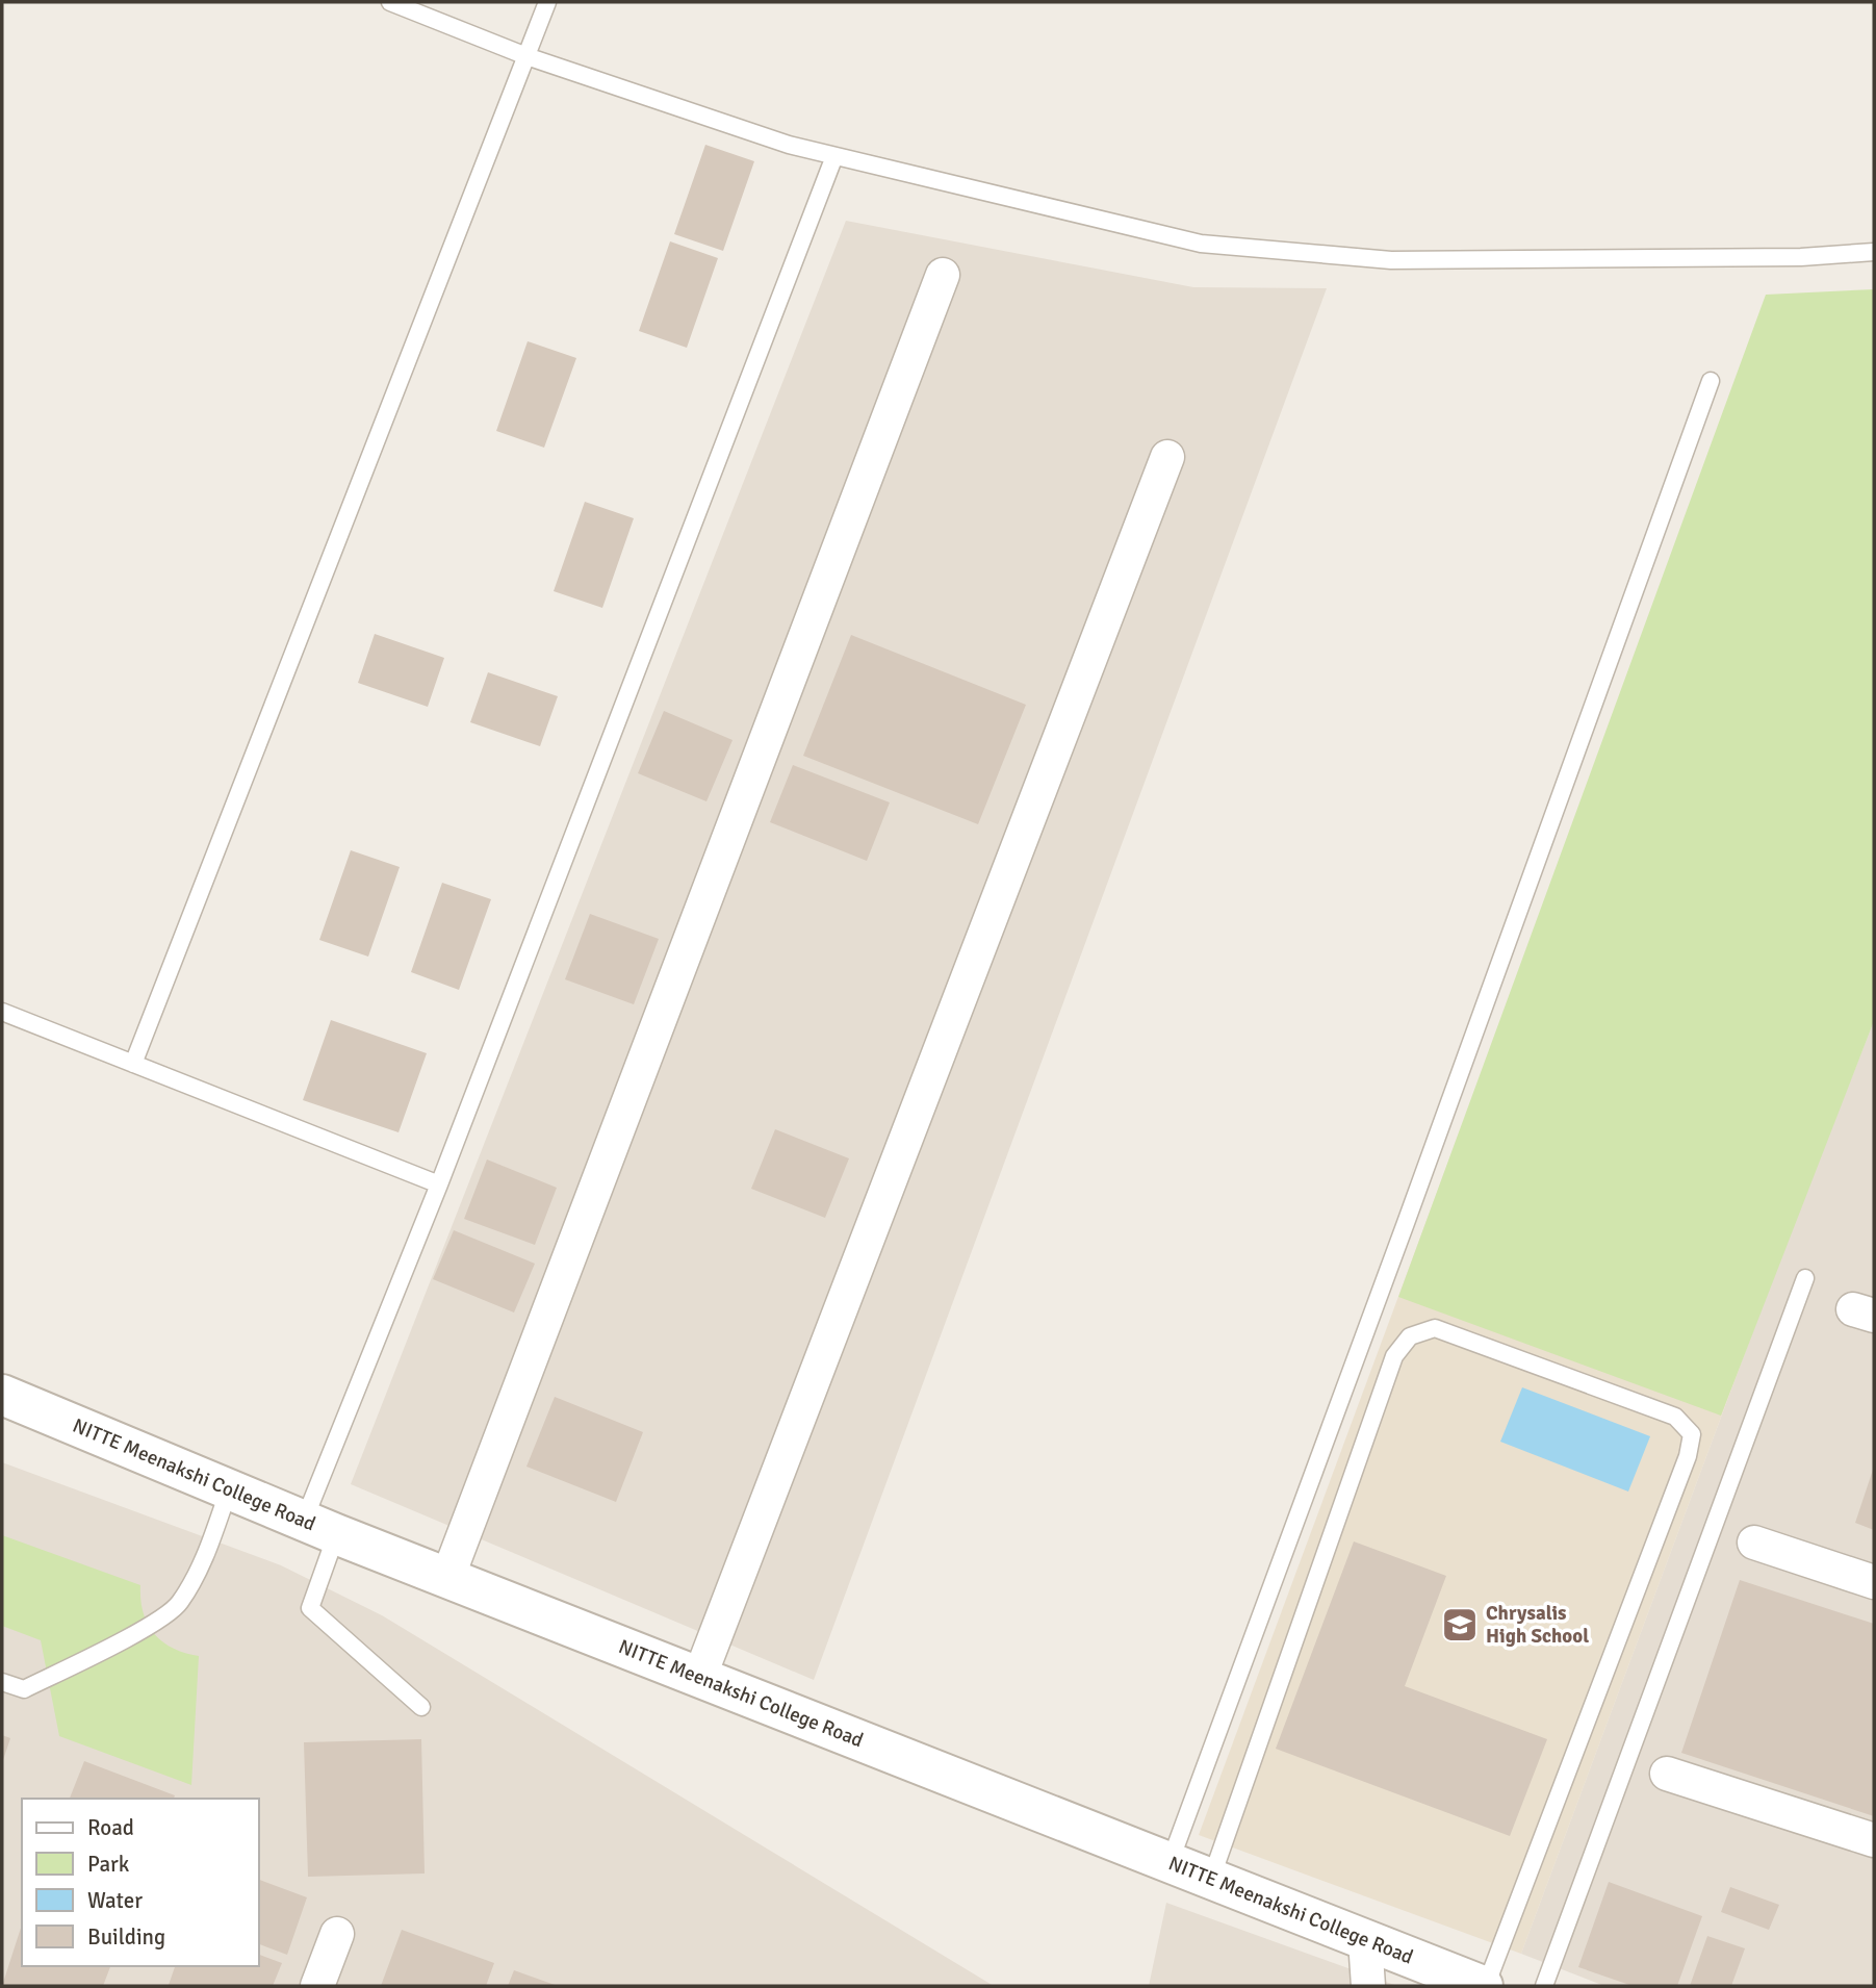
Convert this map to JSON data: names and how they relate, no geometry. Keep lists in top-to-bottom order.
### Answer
{
  "streets": {
    "street": ["NITTE Meenakshi College Road"]
  },
  "places": {
    "school or university": ["Chrysalis High School"]
  },
  "legend": [
    "Road",
    "Park",
    "Water",
    "Building"
  ]
}
